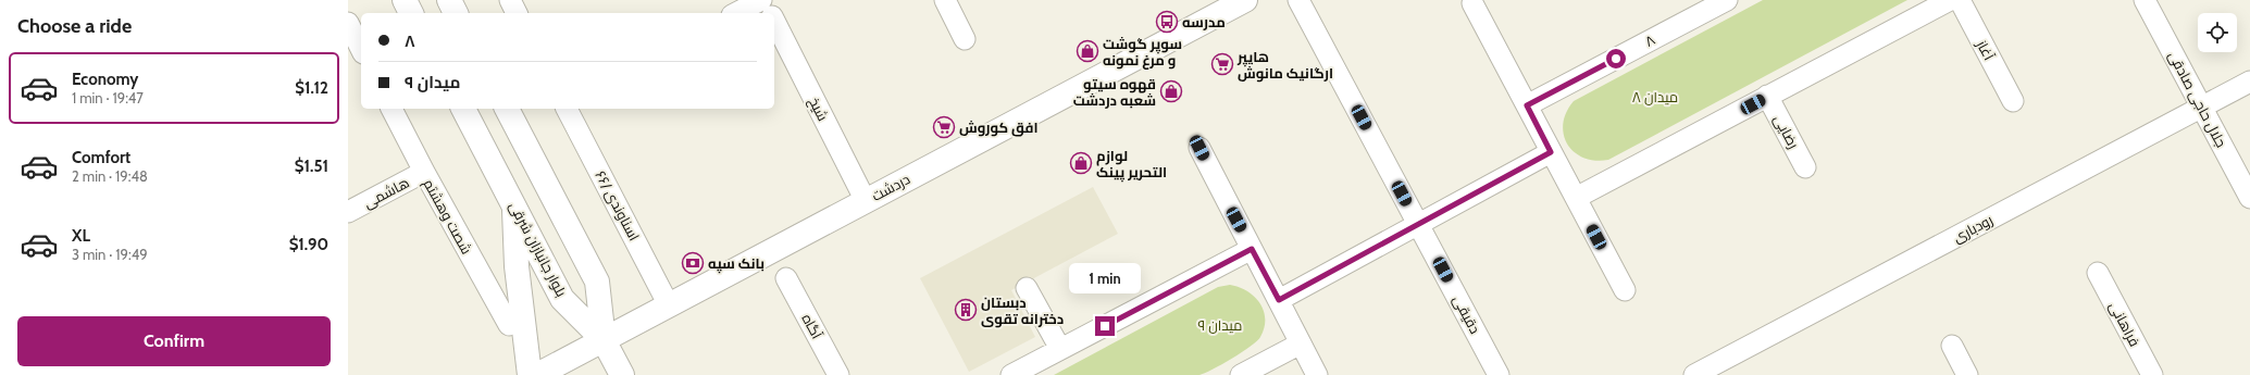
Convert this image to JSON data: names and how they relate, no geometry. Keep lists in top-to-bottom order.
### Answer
{
  "streets": {
    "main road": ["دردشت", "بلوار جانبازان شرقی"],
    "street": [
      "۸",
      "آغاز",
      "جلال حاجی صادقی",
      "شیخ",
      "رضایی",
      "هاشمی",
      "اسناوندی /۶۶",
      "شصت وهشتم",
      "رودباری",
      "دقیقی",
      "فراهانی",
      "آگاه"
    ]
  },
  "crossings": [
    ["جلال حاجی صادقی", "رودباری"],
    ["شیخ", "دردشت"],
    ["دردشت", "اسناوندی /۶۶"],
    ["دردشت", "بلوار جانبازان شرقی"],
    ["هاشمی", "شصت وهشتم"]
  ],
  "parks": ["میدان ۸", "میدان ۹"],
  "places": {
    "bus stop": ["مدرسه"],
    "shop": ["سوپر گوشت و مرغ نمونه", "قهوه سیتو شعبه دردشت", "لوازم التحریر پینک"],
    "supermarket": ["هایپر ارگانیک مانوش", "افق کوروش"],
    "bank": ["بانک سپه"],
    "building": ["دبستان دخترانه تقوی"]
  },
  "page": {
    "heading": "Choose a ride",
    "banner": ["۸", "میدان ۹"],
    "list": [
      {
        "name": "Economy",
        "note": "1 min · 19:47",
        "value": "$1.12"
      },
      {
        "name": "Comfort",
        "note": "2 min · 19:48",
        "value": "$1.51"
      },
      {
        "name": "XL",
        "note": "3 min · 19:49",
        "value": "$1.90"
      }
    ],
    "bubble": "1 min",
    "buttons": "Confirm"
  }
}
